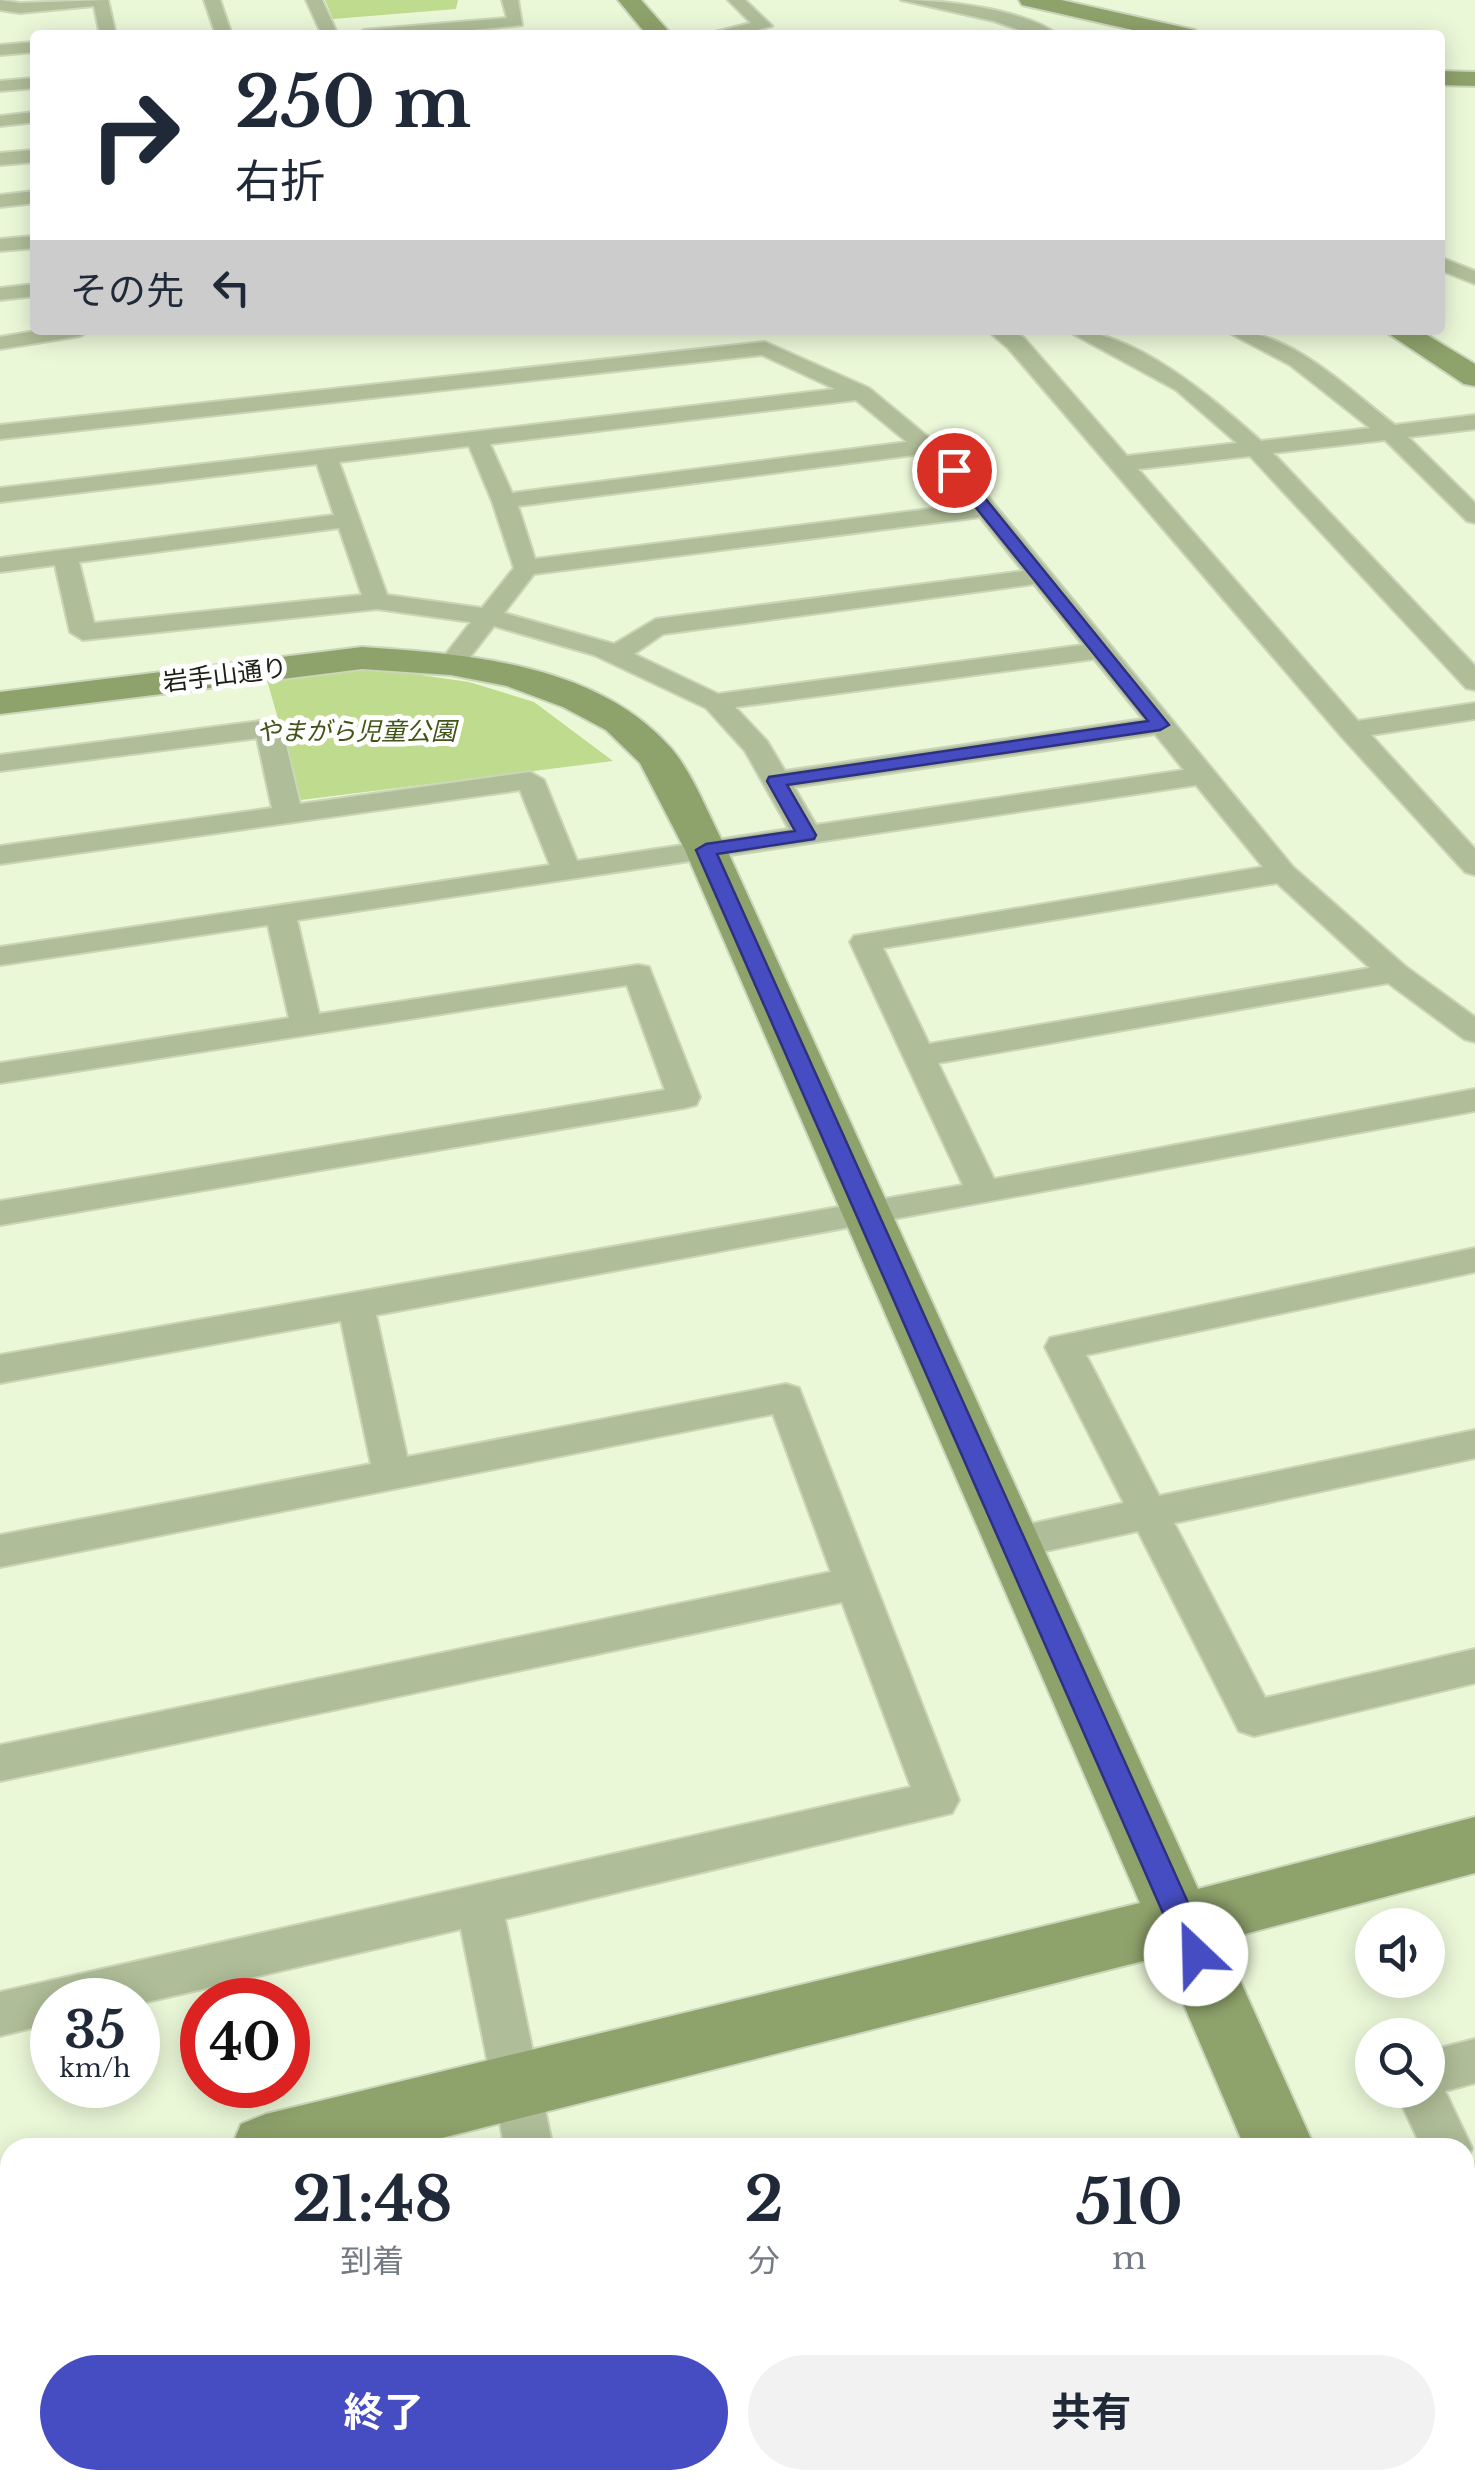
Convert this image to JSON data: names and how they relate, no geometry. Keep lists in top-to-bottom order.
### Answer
{
  "streets": {
    "street": ["岩手山通り"]
  },
  "parks": ["やまがら児童公園"],
  "page": {
    "turn": ["250 m", "右折"],
    "then": "その先",
    "speed": "35 km/h",
    "limit": "40",
    "eta": [
      "21:48",
      "到着",
      "2",
      "分",
      "510",
      "m"
    ],
    "buttons": ["終了", "共有"]
  }
}
